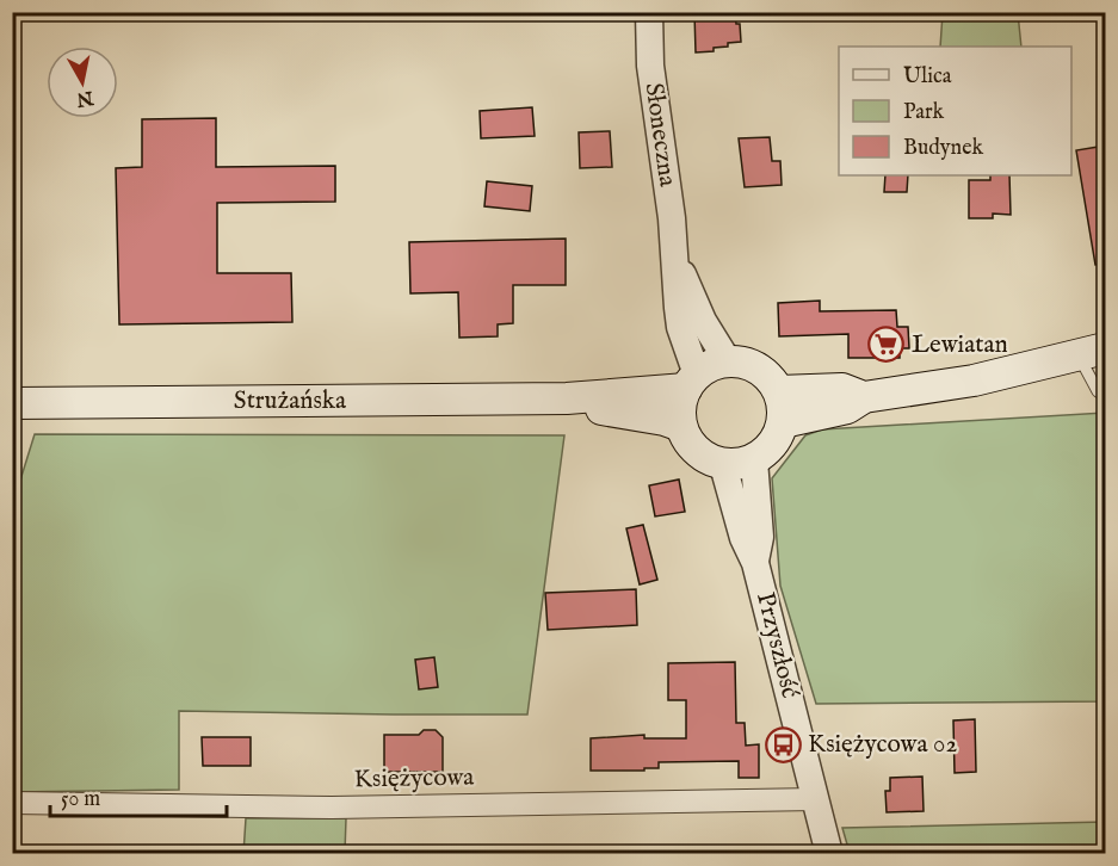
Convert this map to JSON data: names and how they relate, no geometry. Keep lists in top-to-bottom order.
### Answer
{
  "streets": {
    "main road": ["Strużańska"],
    "street": ["Słoneczna", "Przyszłość", "Księżycowa"]
  },
  "crossings": [
    ["Słoneczna", "Strużańska"],
    ["Słoneczna", "Przyszłość"],
    ["Strużańska", "Przyszłość"],
    ["Przyszłość", "Księżycowa"]
  ],
  "places": {
    "supermarket": ["Lewiatan"],
    "bus stop": ["Księżycowa 02"]
  },
  "legend": ["Ulica", "Park", "Budynek"],
  "scale_bar": "50 m",
  "north": "bottom"
}
